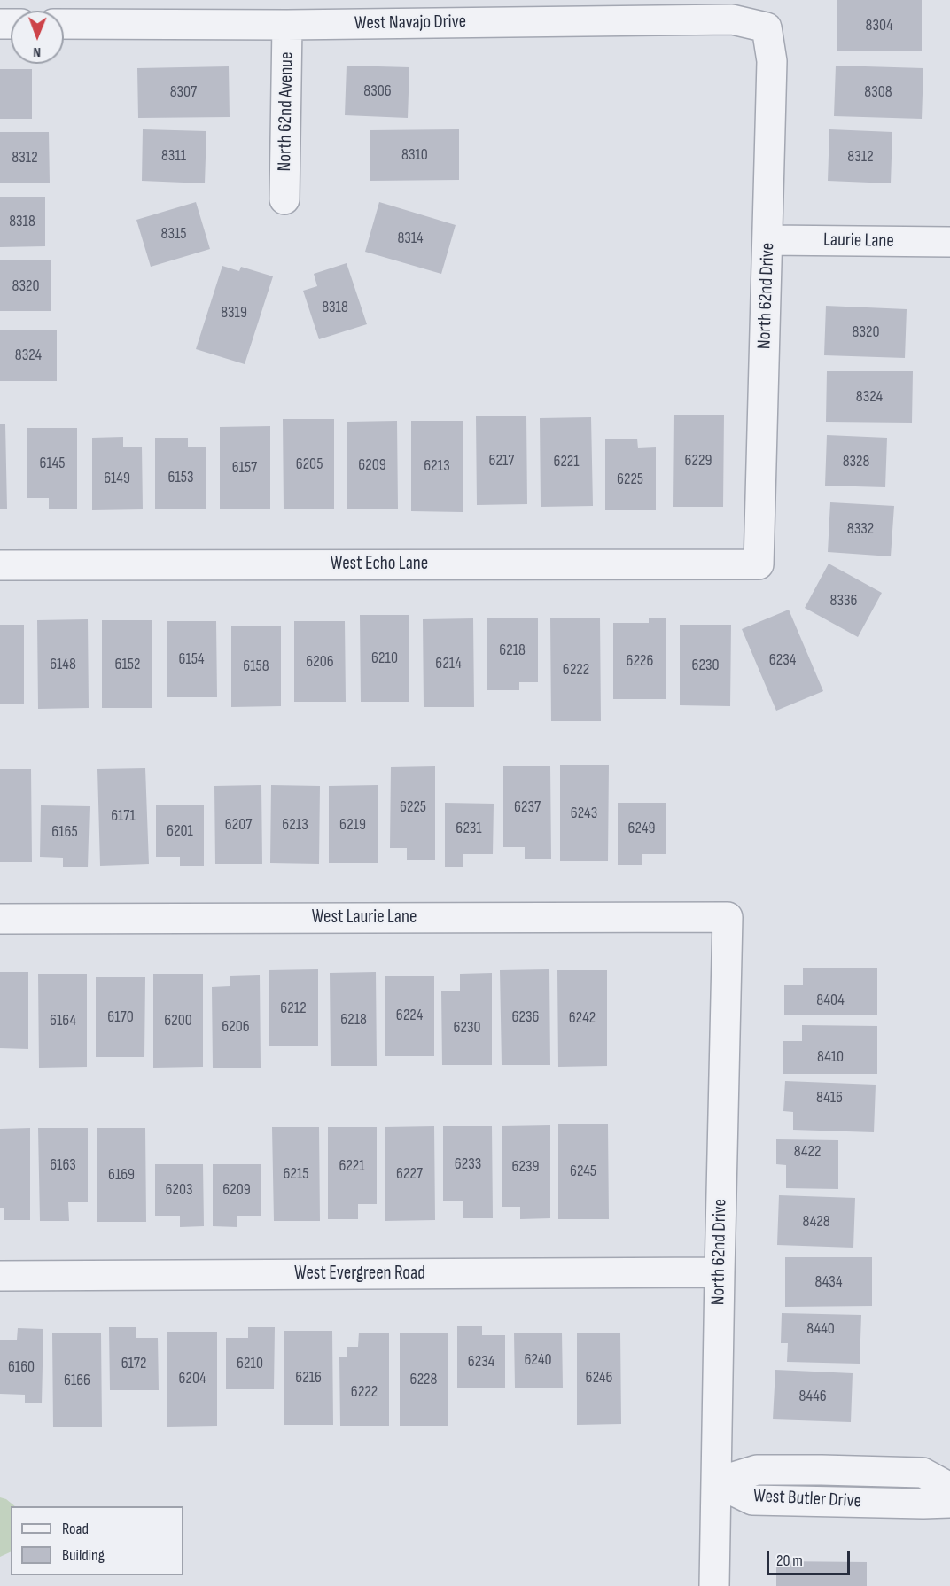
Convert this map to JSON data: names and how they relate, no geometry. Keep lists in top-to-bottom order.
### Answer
{
  "streets": {
    "street": [
      "West Navajo Drive",
      "North 62nd Avenue",
      "Laurie Lane",
      "North 62nd Drive",
      "West Echo Lane",
      "West Laurie Lane",
      "West Evergreen Road",
      "West Butler Drive"
    ]
  },
  "crossings": [
    ["West Navajo Drive", "North 62nd Avenue"],
    ["West Navajo Drive", "North 62nd Drive"],
    ["Laurie Lane", "North 62nd Drive"],
    ["North 62nd Drive", "West Echo Lane"],
    ["North 62nd Drive", "West Laurie Lane"],
    ["North 62nd Drive", "West Evergreen Road"],
    ["North 62nd Drive", "West Butler Drive"]
  ],
  "house_numbers": [
    "8304",
    "8306",
    "8307",
    "8308",
    "8310",
    "8311",
    "8312",
    "8312",
    "8318",
    "8315",
    "8314",
    "8320",
    "8318",
    "8319",
    "8320",
    "8324",
    "8324",
    "6217",
    "6229",
    "6221",
    "8328",
    "6145",
    "6205",
    "6209",
    "6213",
    "6157",
    "6153",
    "6149",
    "6225",
    "8332",
    "8336",
    "6218",
    "6210",
    "6154",
    "6234",
    "6226",
    "6206",
    "6214",
    "6148",
    "6152",
    "6230",
    "6158",
    "6222",
    "6225",
    "6237",
    "6243",
    "6171",
    "6207",
    "6213",
    "6219",
    "6231",
    "6249",
    "6201",
    "6165",
    "8404",
    "6212",
    "6224",
    "6170",
    "6236",
    "6242",
    "6218",
    "6164",
    "6200",
    "6206",
    "6230",
    "8410",
    "8416",
    "8422",
    "6233",
    "6163",
    "6221",
    "6239",
    "6245",
    "6215",
    "6227",
    "6169",
    "6203",
    "6209",
    "8428",
    "8434",
    "8440",
    "6240",
    "6234",
    "6172",
    "6210",
    "6160",
    "6216",
    "6246",
    "6204",
    "6228",
    "6166",
    "6222",
    "8446"
  ],
  "legend": ["Road", "Building"],
  "scale_bar": "20 m",
  "north": "bottom"
}
